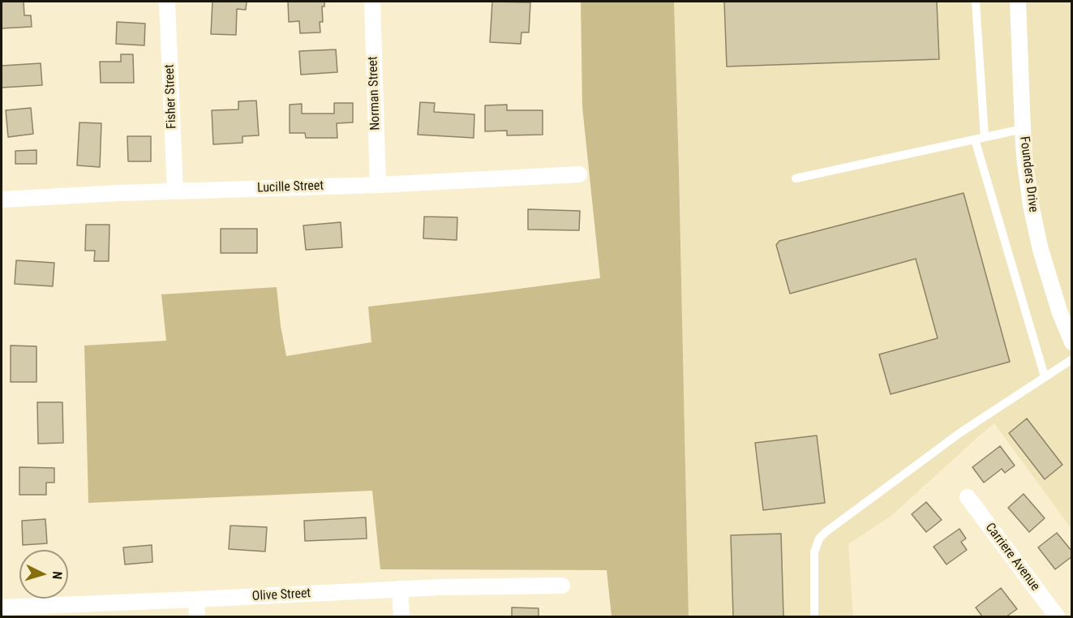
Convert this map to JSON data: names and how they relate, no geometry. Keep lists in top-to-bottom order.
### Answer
{
  "streets": {
    "street": [
      "Norman Street",
      "Fisher Street",
      "Founders Drive",
      "Lucille Street",
      "Carriere Avenue",
      "Olive Street"
    ]
  },
  "crossings": [
    ["Norman Street", "Lucille Street"],
    ["Fisher Street", "Lucille Street"]
  ],
  "north": "right"
}
